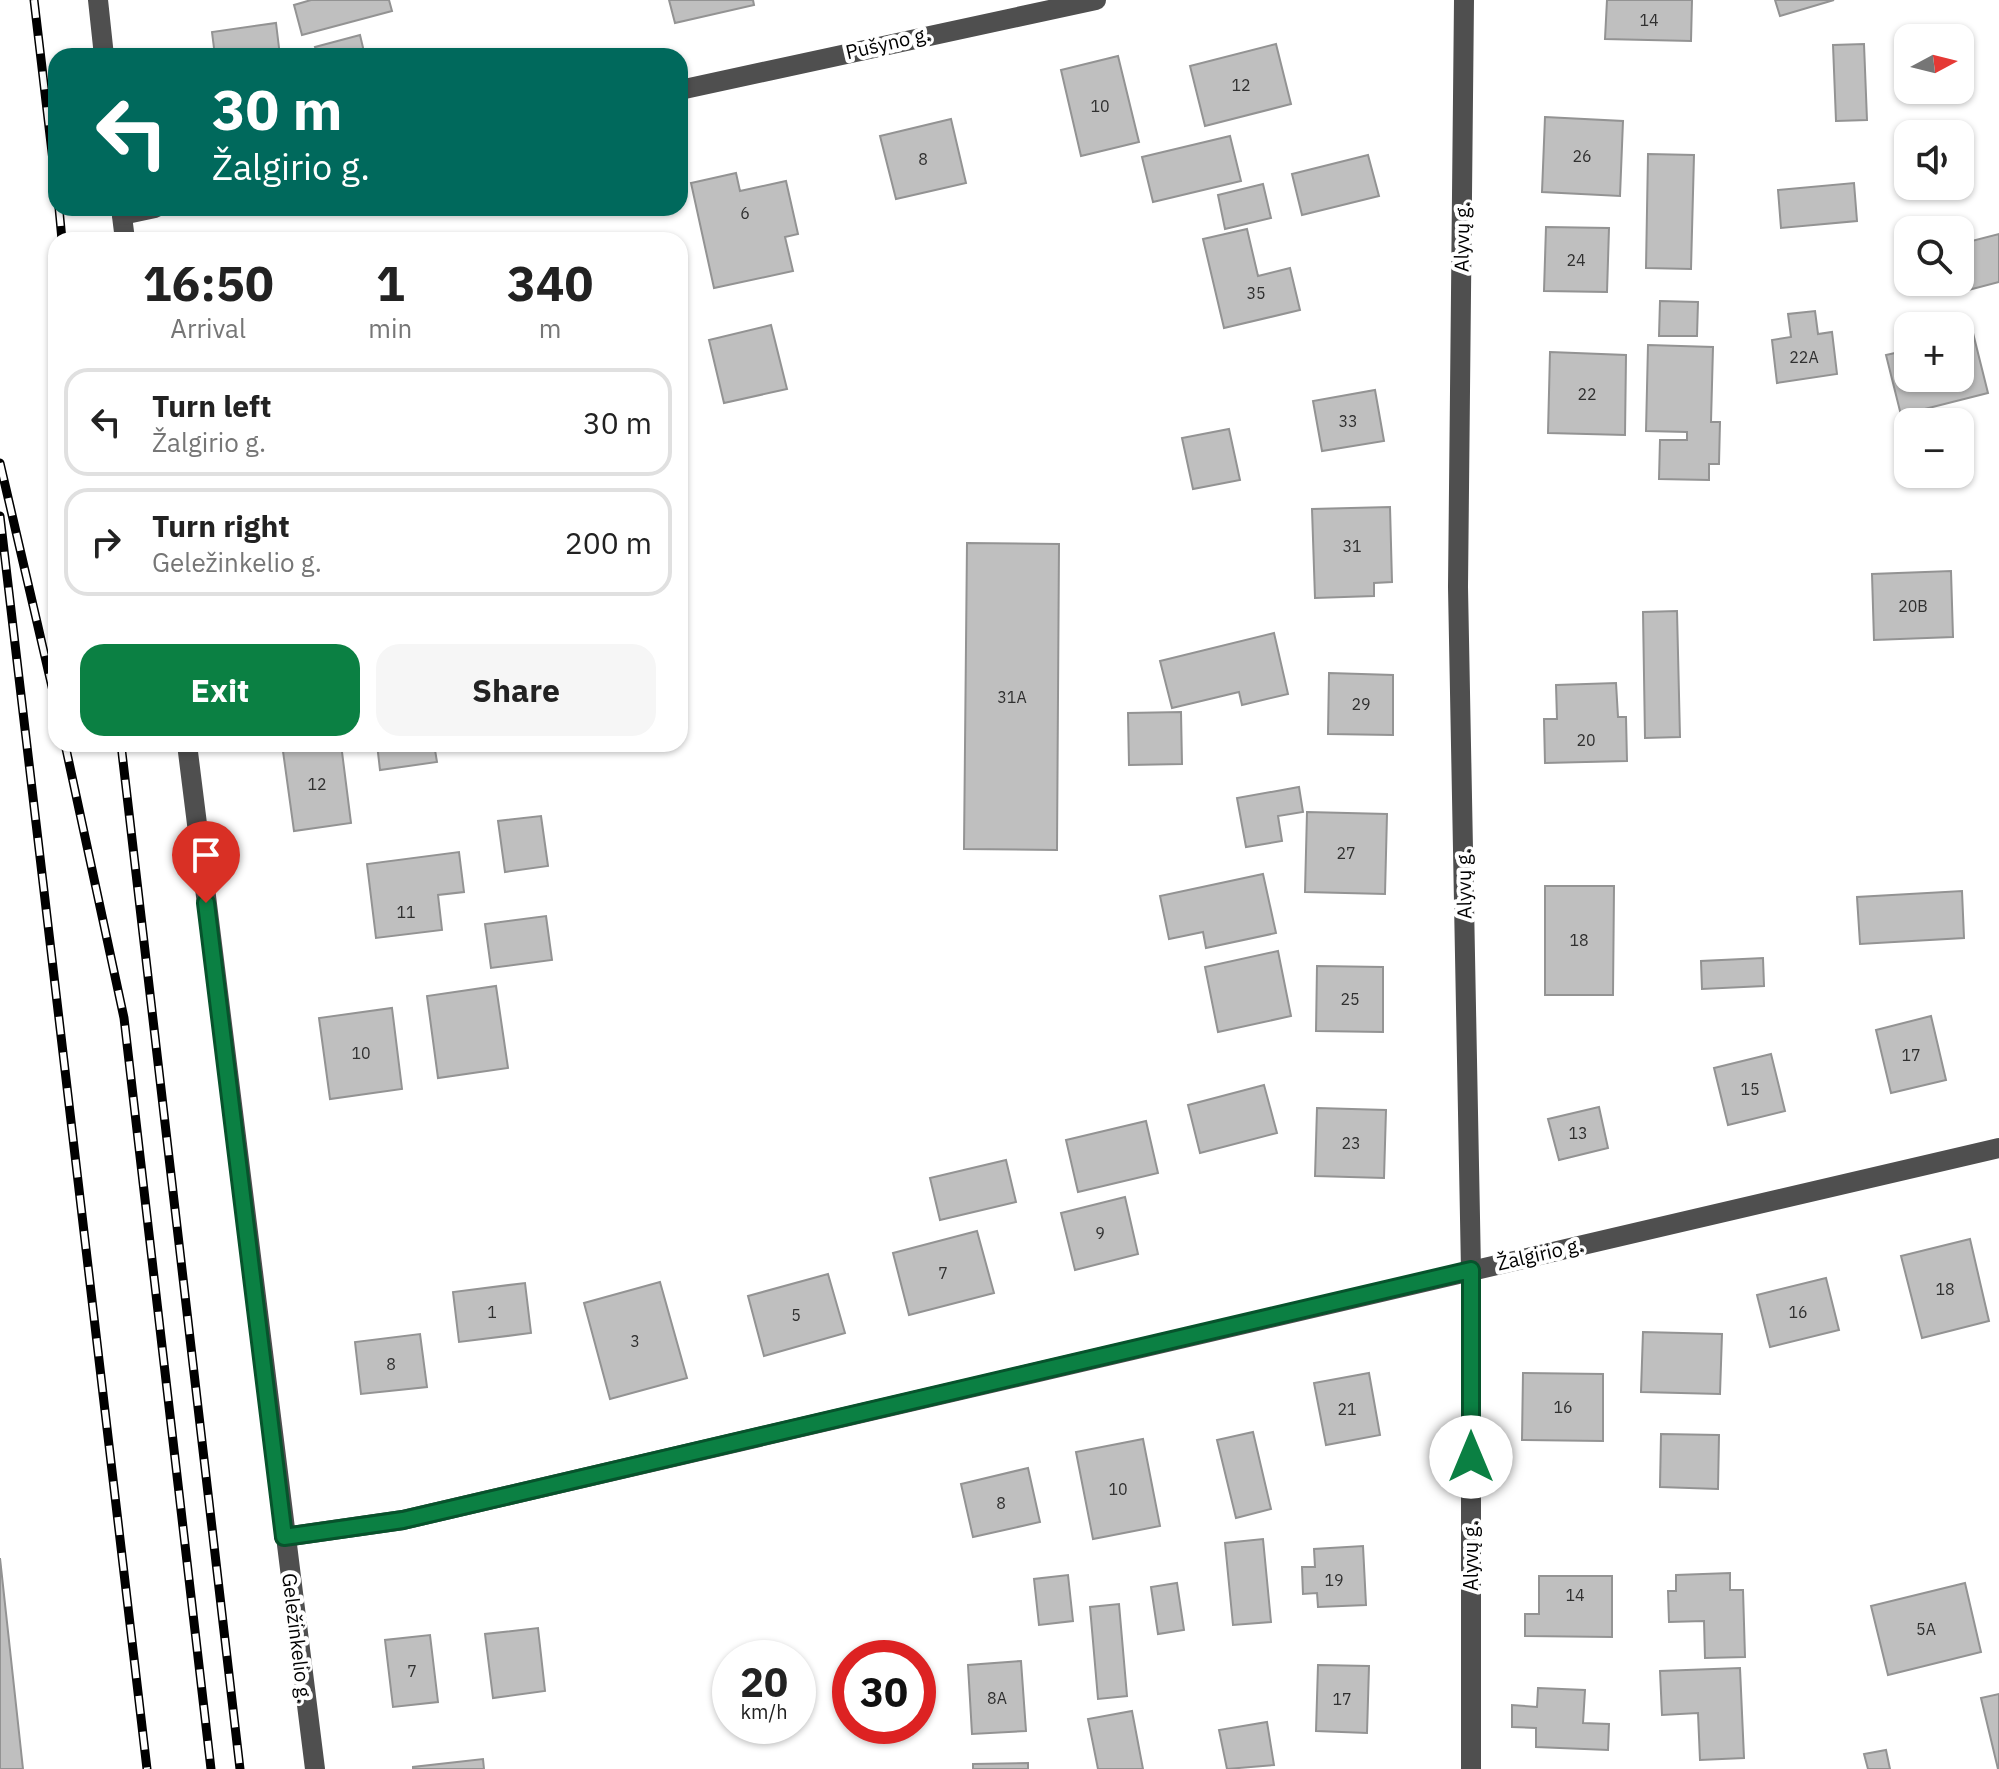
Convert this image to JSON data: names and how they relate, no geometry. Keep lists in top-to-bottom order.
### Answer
{
  "streets": {
    "street": [
      "Pušyno g.",
      "Alyvų g.",
      "Žalgirio g.",
      "Geležinkelio g."
    ]
  },
  "crossings": [
    ["Alyvų g.", "Žalgirio g."],
    ["Žalgirio g.", "Geležinkelio g."]
  ],
  "house_numbers": [
    "14",
    "12",
    "10",
    "26",
    "8",
    "6",
    "24",
    "35",
    "22A",
    "22",
    "33",
    "31",
    "20B",
    "31A",
    "29",
    "20",
    "12",
    "27",
    "11",
    "18",
    "25",
    "10",
    "17",
    "15",
    "13",
    "23",
    "9",
    "7",
    "18",
    "1",
    "16",
    "5",
    "3",
    "8",
    "16",
    "21",
    "10",
    "8",
    "19",
    "14",
    "5A",
    "7",
    "8A",
    "17"
  ],
  "north": "right",
  "page": {
    "map_buttons": ["+", "−"],
    "turn": ["30 m", "Žalgirio g."],
    "eta": [
      "16:50",
      "Arrival",
      "1",
      "min",
      "340",
      "m"
    ],
    "list": [
      {
        "name": "Turn left",
        "note": "Žalgirio g.",
        "value": "30 m"
      },
      {
        "name": "Turn right",
        "note": "Geležinkelio g.",
        "value": "200 m"
      }
    ],
    "buttons": ["Exit", "Share"],
    "speed": "20 km/h",
    "limit": "30"
  }
}
